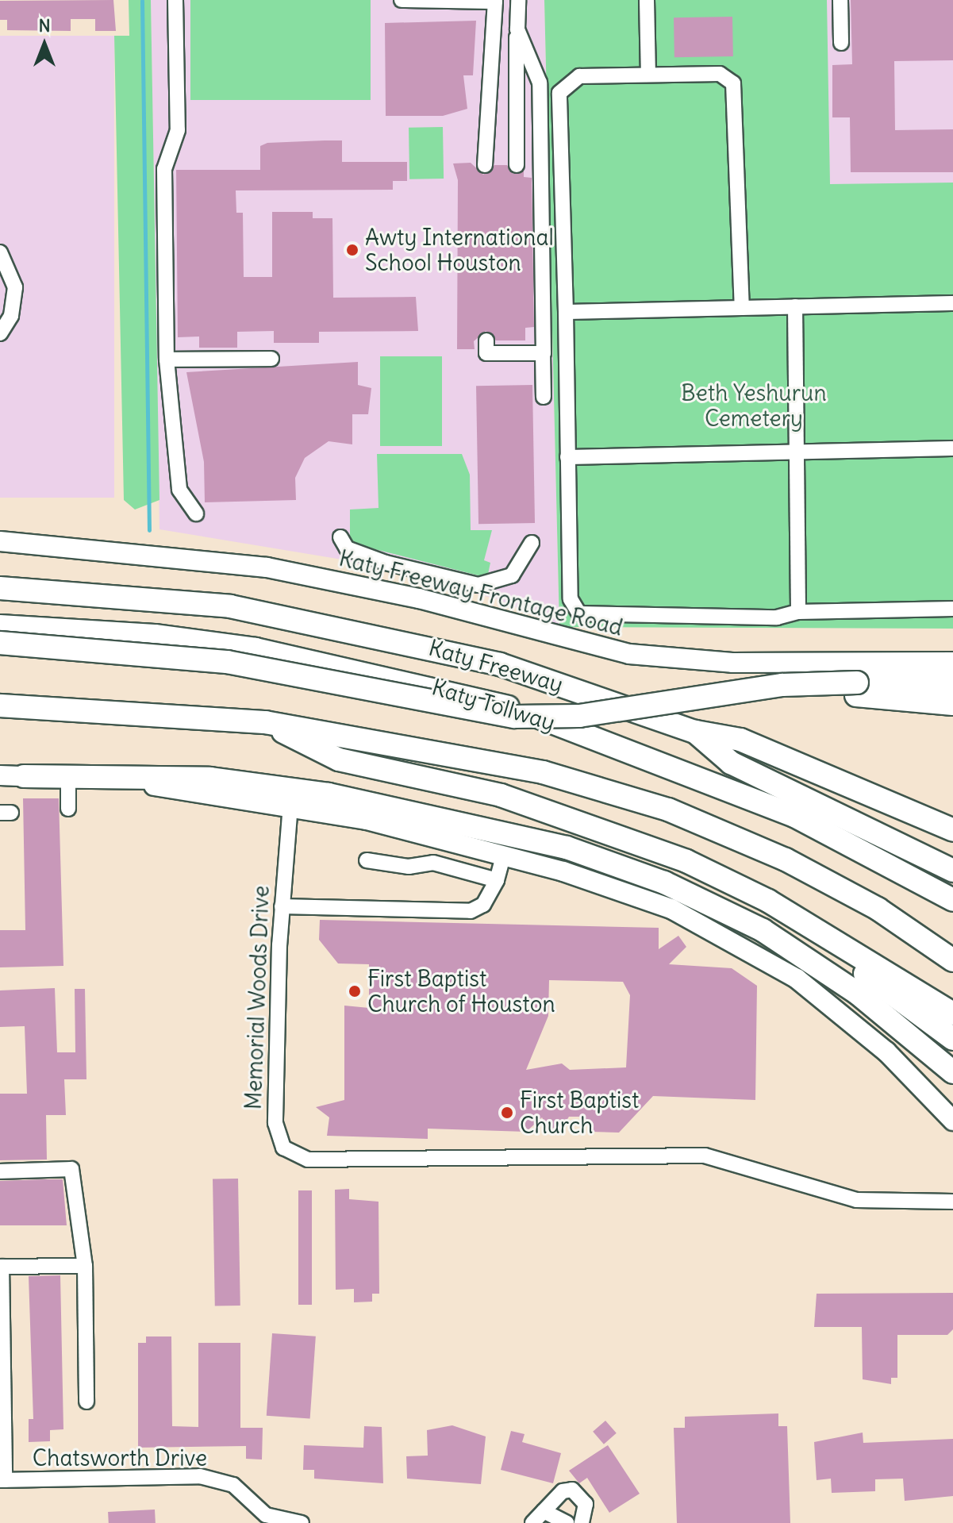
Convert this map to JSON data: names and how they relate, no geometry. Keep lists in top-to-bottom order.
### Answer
{
  "streets": {
    "highway": ["Katy Freeway", "Katy Tollway"],
    "main road": ["Katy Freeway Frontage Road"],
    "street": ["Memorial Woods Drive", "Chatsworth Drive"]
  },
  "parks": ["Beth Yeshurun Cemetery"],
  "places": ["Awty International School Houston", "First Baptist Church of Houston", "First Baptist Church"],
  "north": "top"
}
